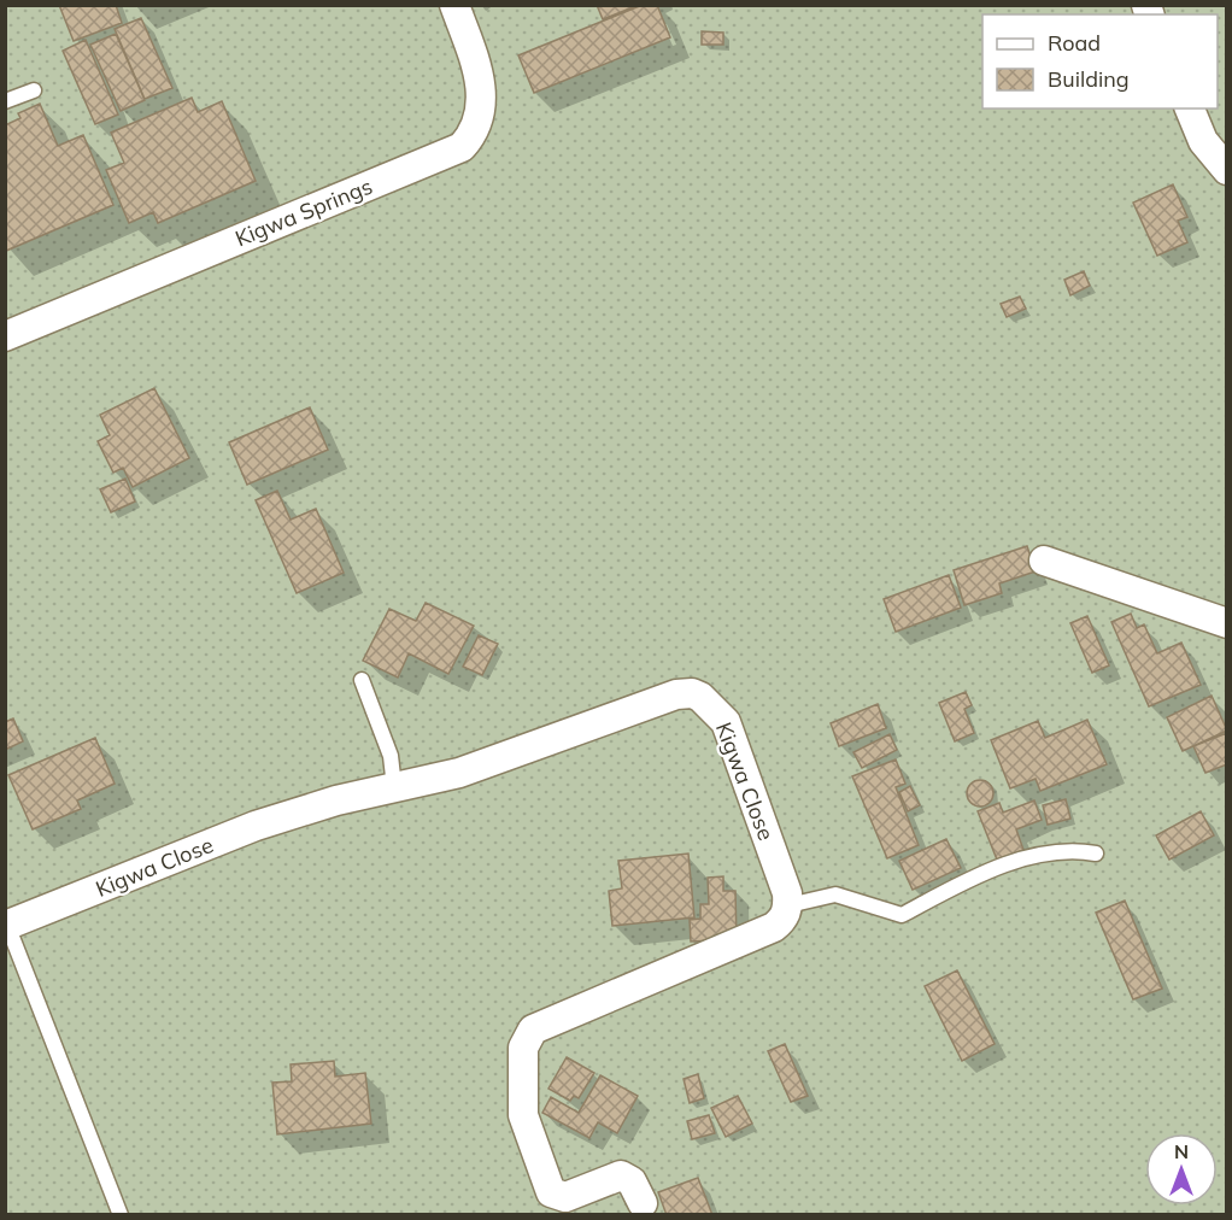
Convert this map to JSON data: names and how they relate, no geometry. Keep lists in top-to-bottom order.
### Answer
{
  "streets": {
    "street": ["Kigwa Springs", "Kigwa Close"]
  },
  "legend": ["Road", "Building"],
  "north": "top"
}
